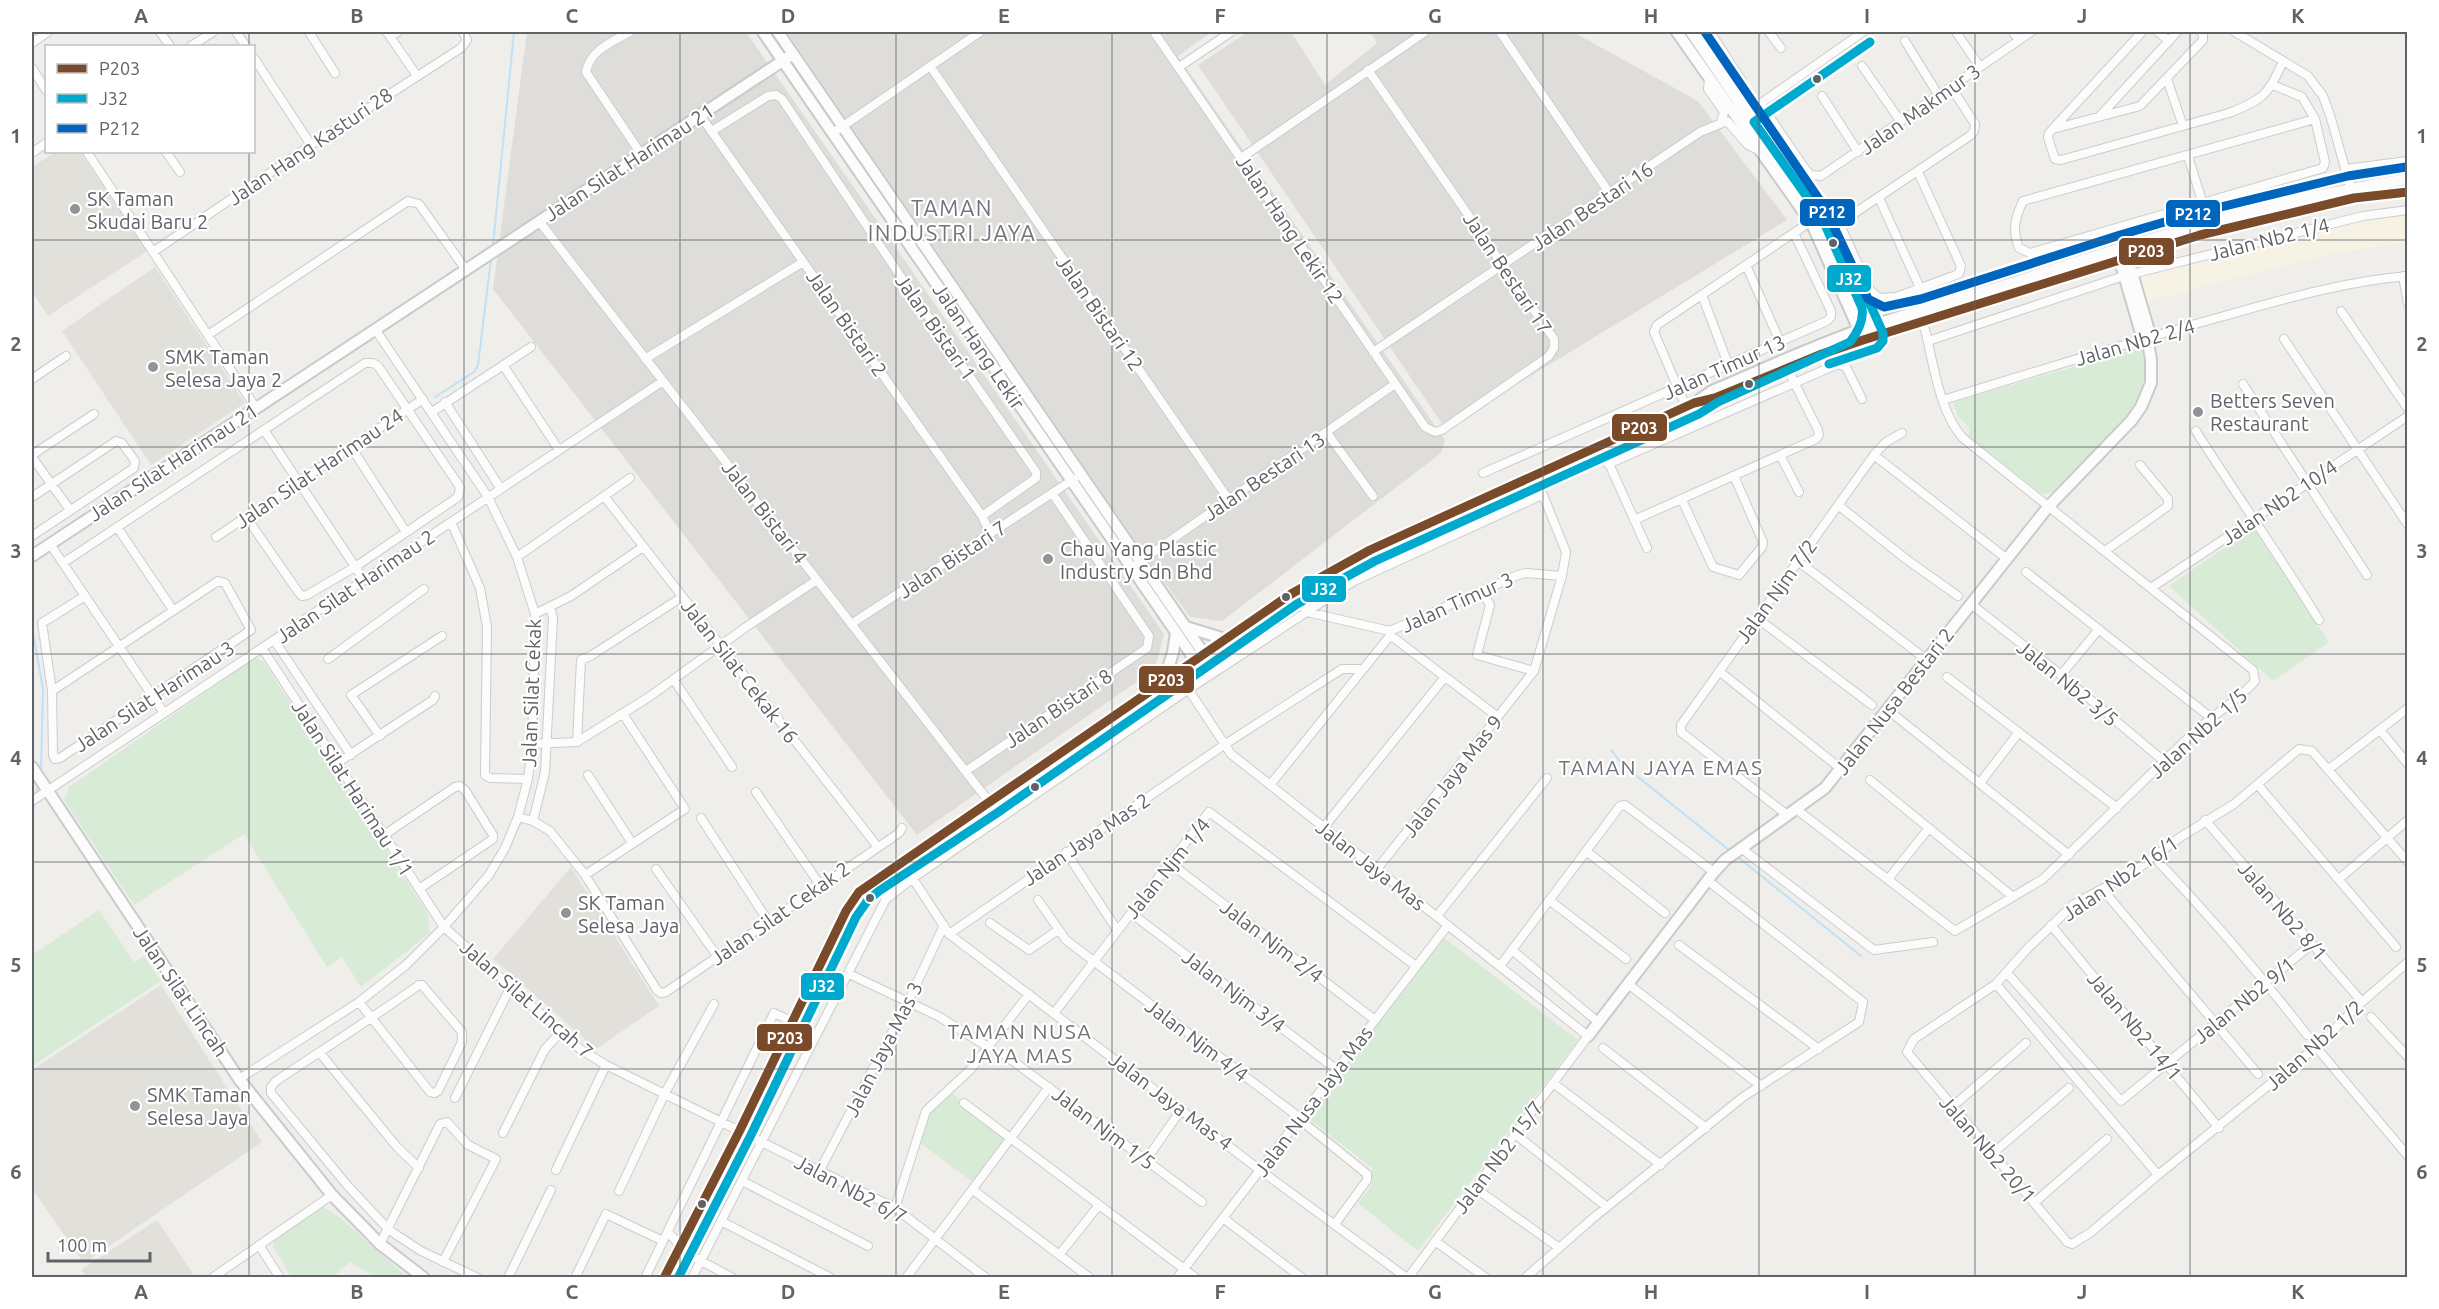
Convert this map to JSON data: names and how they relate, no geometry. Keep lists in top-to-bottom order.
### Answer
{
  "streets": {
    "street": [
      "Jalan Makmur 3",
      "Jalan Hang Kasturi 28",
      "Jalan Silat Harimau 21",
      "Jalan Bestari 16",
      "Jalan Hang Lekir 12",
      "Jalan Nb2 1/4",
      "Jalan Bestari 17",
      "Jalan Bistari 12",
      "Jalan Bistari 2",
      "Jalan Bistari 1",
      "Jalan Nb2 2/4",
      "Jalan Hang Lekir",
      "Jalan Timur 13",
      "Jalan Silat Harimau 24",
      "Jalan Bestari 13",
      "Jalan Nb2 10/4",
      "Jalan Bistari 4",
      "Jalan Bistari 7",
      "Jalan Silat Harimau 2",
      "Jalan Njm 7/2",
      "Jalan Timur 3",
      "Jalan Silat Cekak 16",
      "Jalan Nb2 3/5",
      "Jalan Silat Cekak",
      "Jalan Silat Harimau 3",
      "Jalan Nusa Bestari 2",
      "Jalan Bistari 8",
      "Jalan Nb2 1/5",
      "Jalan Jaya Mas 9",
      "Jalan Silat Harimau 1/1",
      "Jalan Jaya Mas 2",
      "Jalan Jaya Mas",
      "Jalan Njm 1/4",
      "Jalan Nb2 16/1",
      "Jalan Nb2 8/1",
      "Jalan Silat Cekak 2",
      "Jalan Njm 2/4",
      "Jalan Silat Lincah",
      "Jalan Njm 3/4",
      "Jalan Silat Lincah 7",
      "Jalan Nb2 9/1",
      "Jalan Nb2 14/1",
      "Jalan Njm 4/4",
      "Jalan Nb2 1/2",
      "Jalan Jaya Mas 3",
      "Jalan Jaya Mas 4",
      "Jalan Nusa Jaya Mas",
      "Jalan Njm 1/5",
      "Jalan Nb2 20/1",
      "Jalan Nb2 15/7",
      "Jalan Nb2 6/7"
    ]
  },
  "crossings": [
    ["Jalan Silat Harimau 21", "Jalan Bistari 2"],
    ["Jalan Silat Harimau 21", "Jalan Hang Lekir"],
    ["Jalan Silat Harimau 21", "Jalan Bistari 4"],
    ["Jalan Silat Harimau 21", "Jalan Silat Cekak"],
    ["Jalan Bestari 16", "Jalan Hang Lekir 12"],
    ["Jalan Bestari 16", "Jalan Bestari 17"],
    ["Jalan Hang Lekir 12", "Jalan Bestari 17"],
    ["Jalan Hang Lekir 12", "Jalan Bestari 13"],
    ["Jalan Nb2 1/4", "Jalan Nusa Bestari 2"],
    ["Jalan Bistari 12", "Jalan Bestari 13"],
    ["Jalan Bistari 2", "Jalan Bistari 1"],
    ["Jalan Bistari 2", "Jalan Bistari 7"],
    ["Jalan Nb2 2/4", "Jalan Nusa Bestari 2"],
    ["Jalan Nb2 2/4", "Jalan Nb2 1/5"],
    ["Jalan Hang Lekir", "Jalan Bestari 13"],
    ["Jalan Silat Harimau 24", "Jalan Silat Cekak"],
    ["Jalan Nb2 10/4", "Jalan Nb2 1/5"],
    ["Jalan Bistari 4", "Jalan Bistari 7"],
    ["Jalan Bistari 4", "Jalan Silat Harimau 2"],
    ["Jalan Bistari 4", "Jalan Bistari 8"],
    ["Jalan Bistari 7", "Jalan Bistari 8"],
    ["Jalan Silat Harimau 2", "Jalan Silat Cekak"],
    ["Jalan Silat Harimau 2", "Jalan Silat Harimau 1/1"],
    ["Jalan Silat Harimau 2", "Jalan Silat Lincah"],
    ["Jalan Njm 7/2", "Jalan Nusa Bestari 2"],
    ["Jalan Timur 3", "Jalan Jaya Mas 9"],
    ["Jalan Silat Cekak 16", "Jalan Silat Cekak 2"],
    ["Jalan Nb2 3/5", "Jalan Nusa Bestari 2"],
    ["Jalan Nb2 3/5", "Jalan Nb2 1/5"],
    ["Jalan Silat Cekak", "Jalan Silat Harimau 1/1"],
    ["Jalan Silat Cekak", "Jalan Silat Lincah"],
    ["Jalan Silat Cekak", "Jalan Silat Lincah 7"],
    ["Jalan Nusa Bestari 2", "Jalan Nb2 1/5"],
    ["Jalan Nusa Bestari 2", "Jalan Jaya Mas"],
    ["Jalan Nusa Bestari 2", "Jalan Nb2 15/7"],
    ["Jalan Jaya Mas 9", "Jalan Jaya Mas"],
    ["Jalan Silat Harimau 1/1", "Jalan Silat Lincah 7"],
    ["Jalan Jaya Mas 2", "Jalan Jaya Mas"],
    ["Jalan Jaya Mas 2", "Jalan Jaya Mas 4"],
    ["Jalan Jaya Mas", "Jalan Nusa Jaya Mas"],
    ["Jalan Jaya Mas", "Jalan Nb2 15/7"],
    ["Jalan Njm 1/4", "Jalan Njm 2/4"],
    ["Jalan Njm 1/4", "Jalan Njm 3/4"],
    ["Jalan Njm 1/4", "Jalan Njm 4/4"],
    ["Jalan Njm 1/4", "Jalan Jaya Mas 4"],
    ["Jalan Njm 1/4", "Jalan Nusa Jaya Mas"],
    ["Jalan Nb2 16/1", "Jalan Nb2 8/1"],
    ["Jalan Nb2 16/1", "Jalan Nb2 9/1"],
    ["Jalan Nb2 16/1", "Jalan Nb2 14/1"],
    ["Jalan Nb2 16/1", "Jalan Nb2 20/1"],
    ["Jalan Nb2 8/1", "Jalan Nb2 9/1"],
    ["Jalan Nb2 8/1", "Jalan Nb2 1/2"],
    ["Jalan Njm 2/4", "Jalan Nusa Jaya Mas"],
    ["Jalan Njm 3/4", "Jalan Nusa Jaya Mas"],
    ["Jalan Silat Lincah 7", "Jalan Nb2 6/7"],
    ["Jalan Nb2 9/1", "Jalan Nb2 14/1"],
    ["Jalan Nb2 14/1", "Jalan Nb2 1/2"],
    ["Jalan Njm 4/4", "Jalan Jaya Mas 4"],
    ["Jalan Njm 4/4", "Jalan Nusa Jaya Mas"],
    ["Jalan Nb2 1/2", "Jalan Nb2 20/1"],
    ["Jalan Jaya Mas 3", "Jalan Jaya Mas 4"],
    ["Jalan Jaya Mas 3", "Jalan Nb2 6/7"],
    ["Jalan Jaya Mas 4", "Jalan Nusa Jaya Mas"],
    ["Jalan Jaya Mas 4", "Jalan Nb2 15/7"]
  ],
  "districts": ["TAMAN INDUSTRI JAYA", "TAMAN JAYA EMAS", "TAMAN NUSA JAYA MAS"],
  "places": [
    "SK Taman Skudai Baru 2",
    "SMK Taman Selesa Jaya 2",
    "Betters Seven Restaurant",
    "Chau Yang Plastic Industry Sdn Bhd",
    "SK Taman Selesa Jaya",
    "SMK Taman Selesa Jaya"
  ],
  "lines": ["transit line P212", "transit line J32", "transit line P203"],
  "legend": ["P203", "J32", "P212"],
  "scale_bar": "100 m",
  "grid": {
    "columns": [
      "A",
      "B",
      "C",
      "D",
      "E",
      "F",
      "G",
      "H",
      "I",
      "J",
      "K"
    ],
    "rows": [
      "1",
      "2",
      "3",
      "4",
      "5",
      "6"
    ]
  }
}
